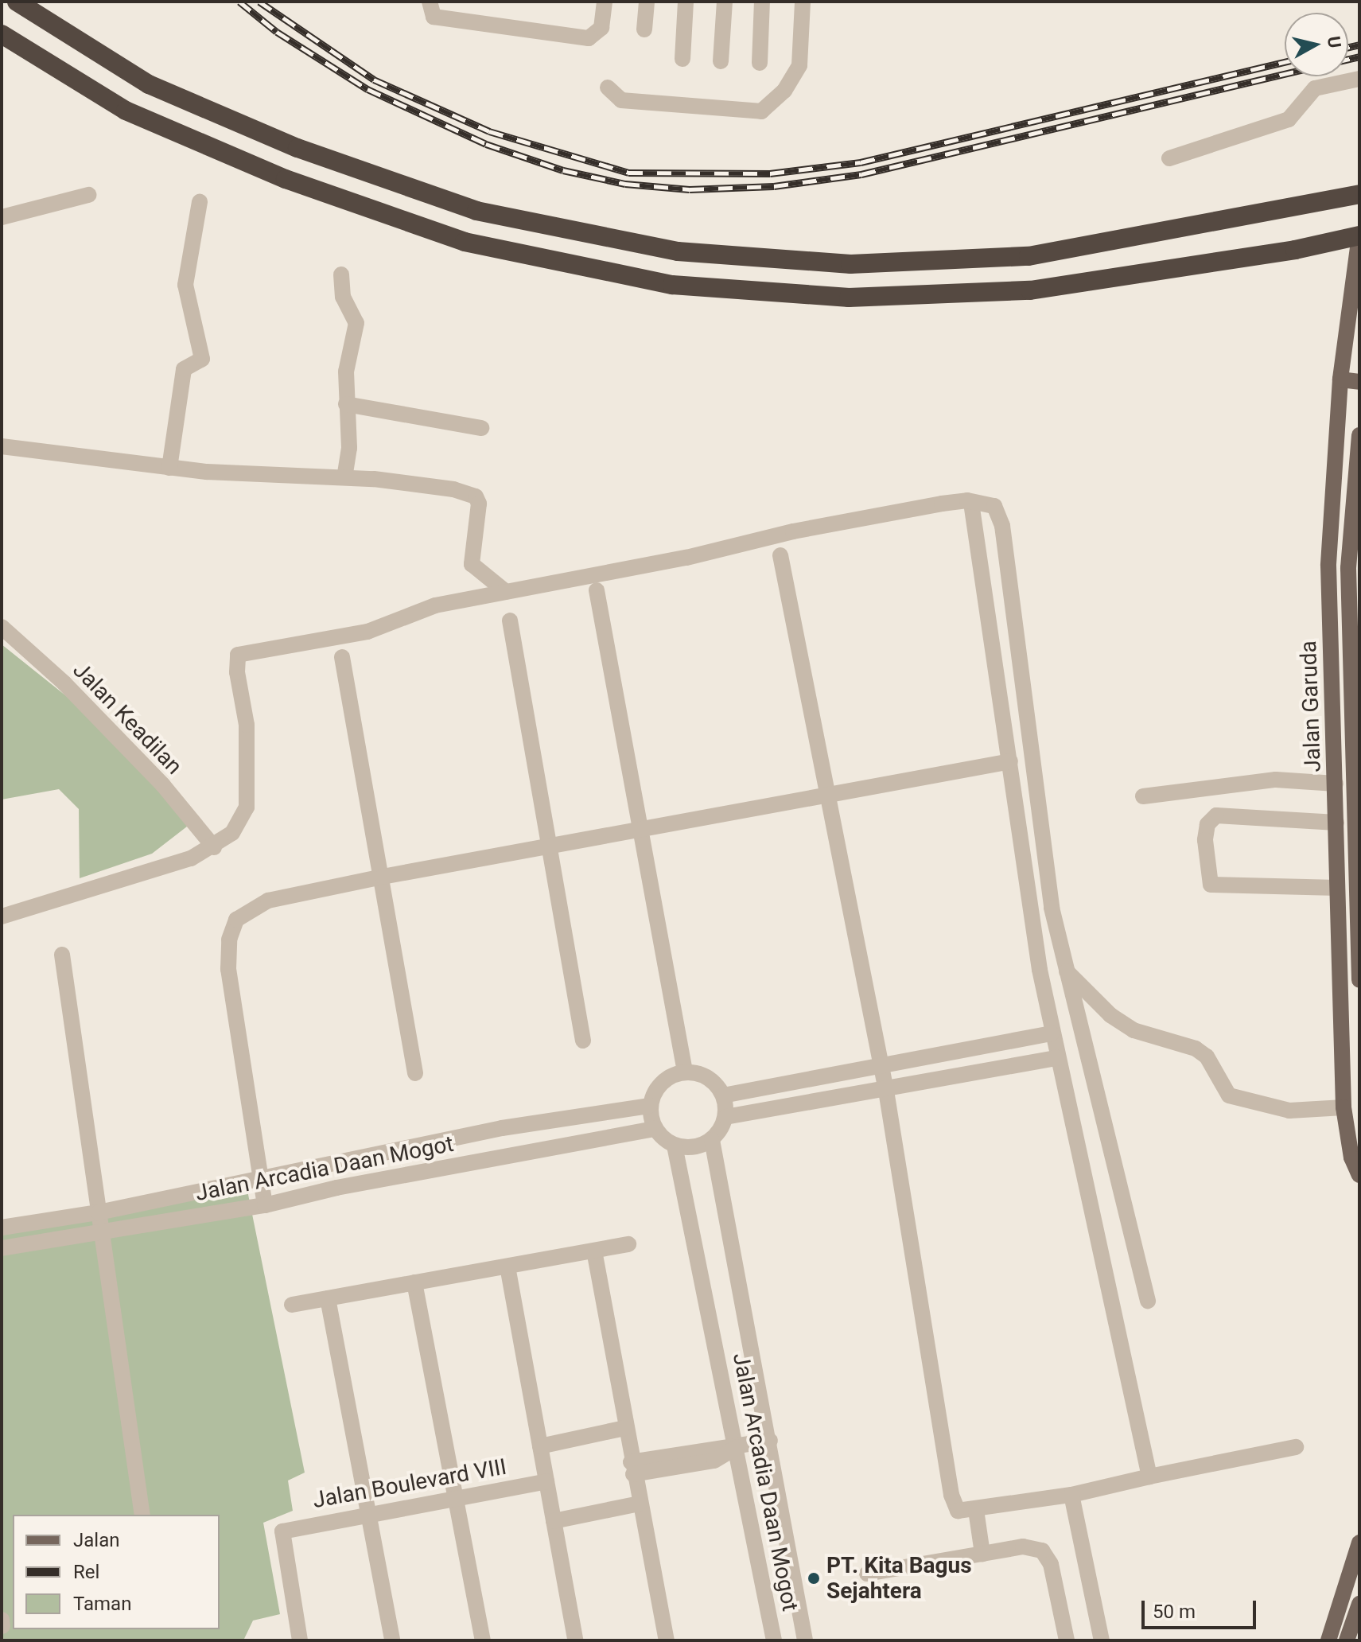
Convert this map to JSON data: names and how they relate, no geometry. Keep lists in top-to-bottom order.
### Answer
{
  "streets": {
    "main road": ["Jalan Garuda"],
    "street": ["Jalan Keadilan", "Jalan Arcadia Daan Mogot", "Jalan Boulevard VIII"]
  },
  "places": ["PT. Kita Bagus Sejahtera"],
  "legend": ["Jalan", "Rel", "Taman"],
  "scale_bar": "50 m",
  "north": "right"
}
